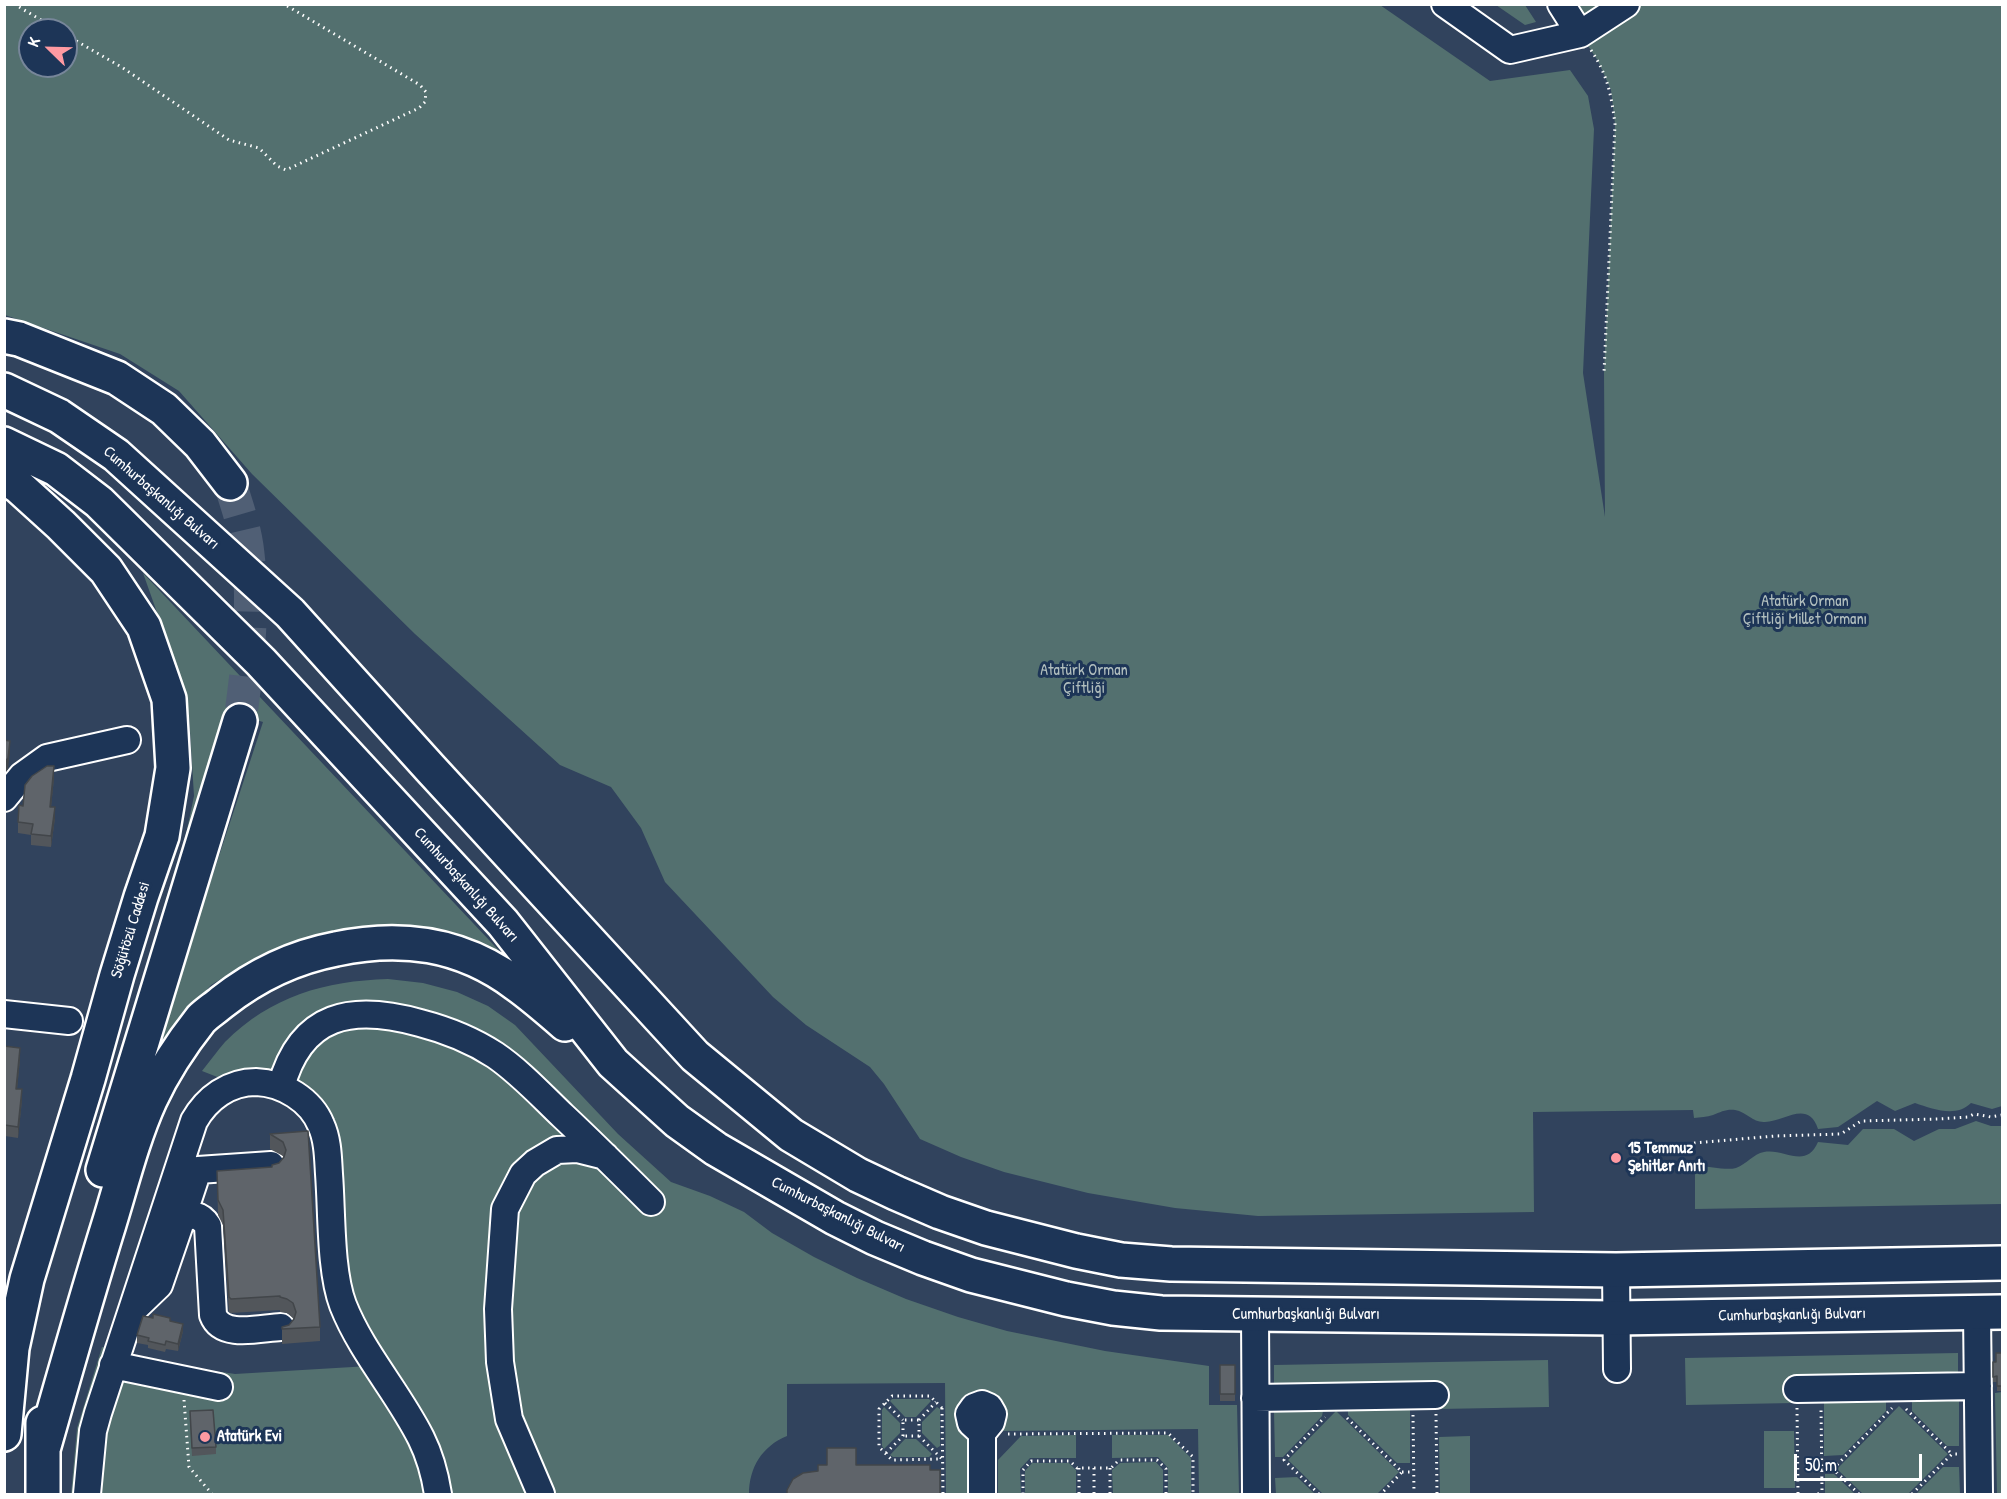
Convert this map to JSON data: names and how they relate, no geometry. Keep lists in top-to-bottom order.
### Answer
{
  "streets": {
    "main road": ["Cumhurbaşkanlığı Bulvarı", "Söğütözü Caddesi"]
  },
  "parks": ["Atatürk Orman Çiftliği Millet Ormanı", "Atatürk Orman Çiftliği"],
  "places": ["15 Temmuz Şehitler Anıtı", "Atatürk Evi"],
  "scale_bar": "50 m",
  "north": "top left"
}
